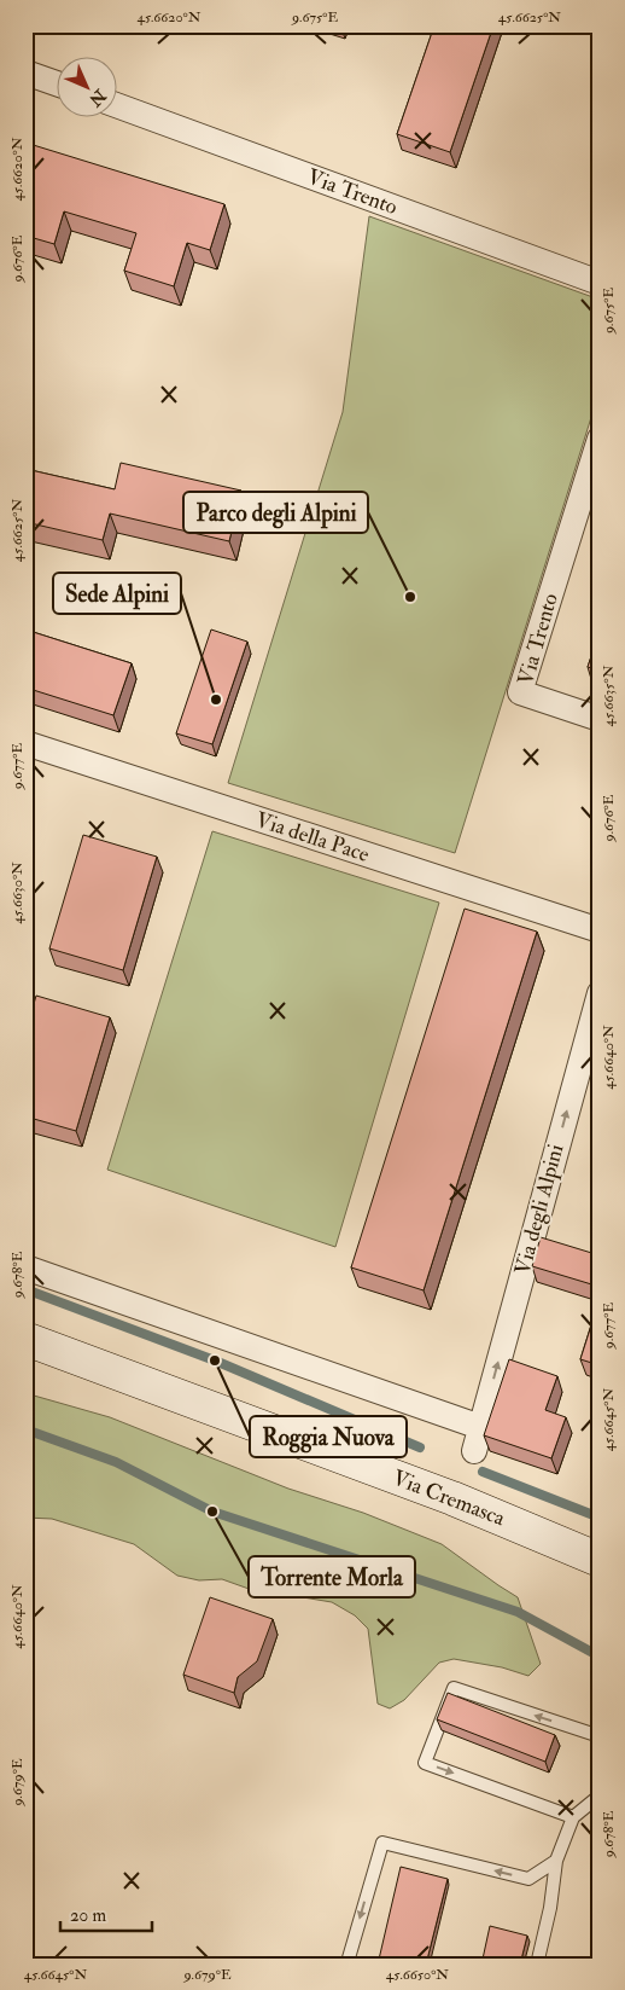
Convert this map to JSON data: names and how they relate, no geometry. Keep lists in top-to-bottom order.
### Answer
{
  "streets": {
    "main road": ["Via Cremasca"],
    "street": ["Via Trento", "Via della Pace", "Via degli Alpini"]
  },
  "one_way": ["Via degli Alpini"],
  "places": [
    "Parco degli Alpini",
    "Sede Alpini",
    "Roggia Nuova",
    "Torrente Morla"
  ],
  "scale_bar": "20 m",
  "north": "bottom right",
  "coordinates": [
    "45.6620°N",
    "9.675°E",
    "45.6625°N",
    "9.676°E",
    "45.6635°N",
    "9.677°E",
    "45.6630°N",
    "45.6640°N",
    "9.678°E",
    "45.6645°N",
    "9.679°E",
    "45.6650°N"
  ]
}
